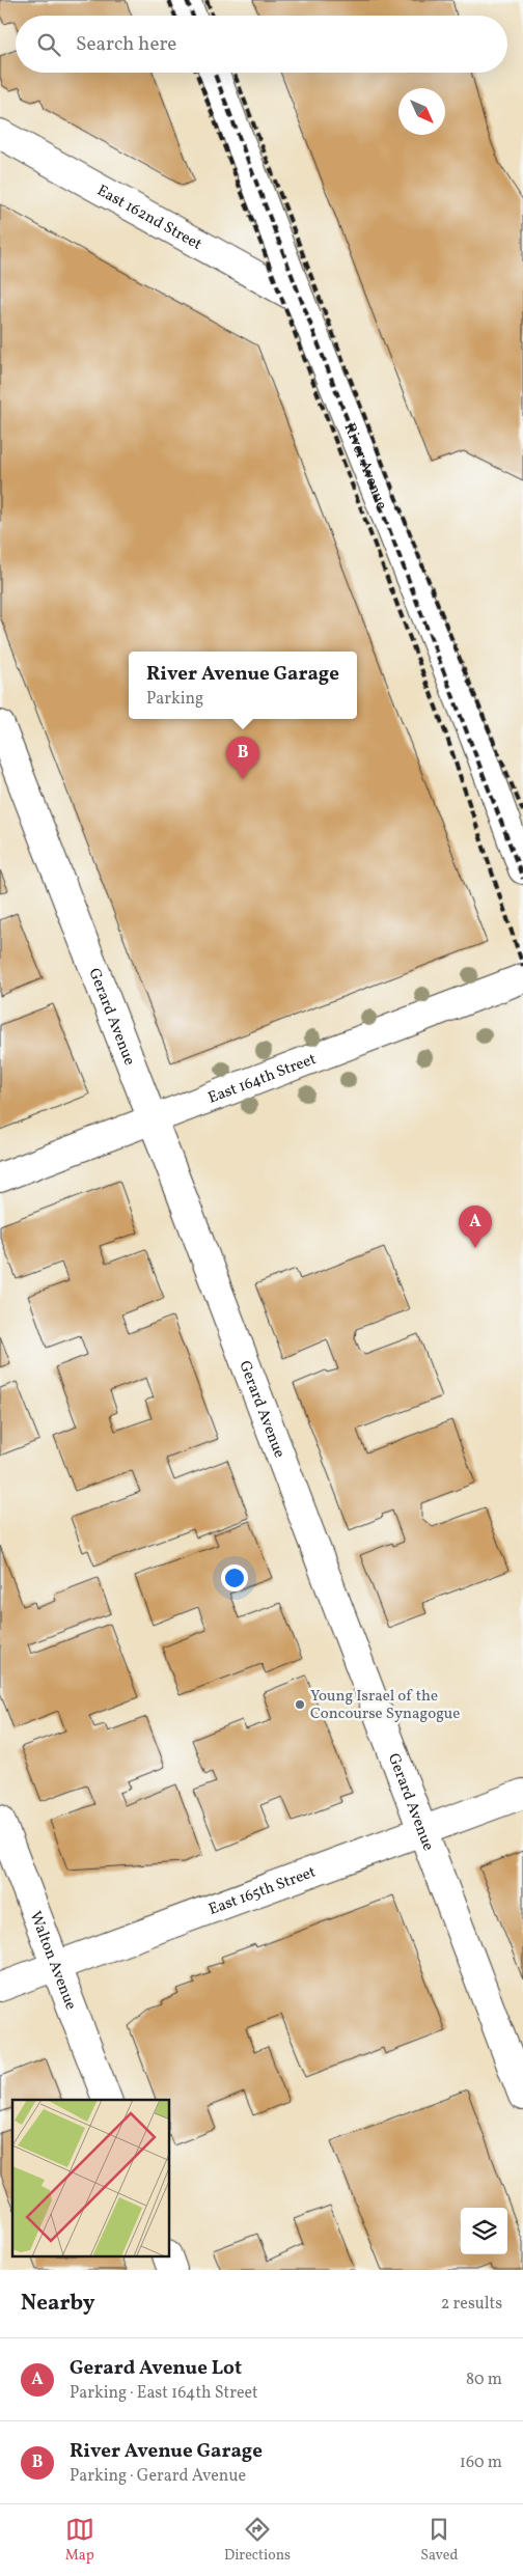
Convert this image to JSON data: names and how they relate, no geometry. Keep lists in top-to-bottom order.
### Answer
{
  "streets": {
    "street": [
      "East 162nd Street",
      "River Avenue",
      "Gerard Avenue",
      "East 164th Street",
      "East 165th Street",
      "Walton Avenue"
    ]
  },
  "crossings": [
    ["East 162nd Street", "River Avenue"],
    ["Gerard Avenue", "East 164th Street"],
    ["Gerard Avenue", "East 165th Street"],
    ["East 165th Street", "Walton Avenue"]
  ],
  "places": ["Young Israel of the Concourse Synagogue"],
  "north": "bottom right",
  "page": {
    "search": "Search here",
    "popup": ["River Avenue Garage", "Parking"],
    "pins": ["B", "A"],
    "heading": ["Nearby", "2 results"],
    "list": [
      {
        "mark": "A",
        "name": "Gerard Avenue Lot",
        "note": "Parking · East 164th Street",
        "value": "80 m"
      },
      {
        "mark": "B",
        "name": "River Avenue Garage",
        "note": "Parking · Gerard Avenue",
        "value": "160 m"
      }
    ],
    "nav": ["Map", "Directions", "Saved"]
  }
}
